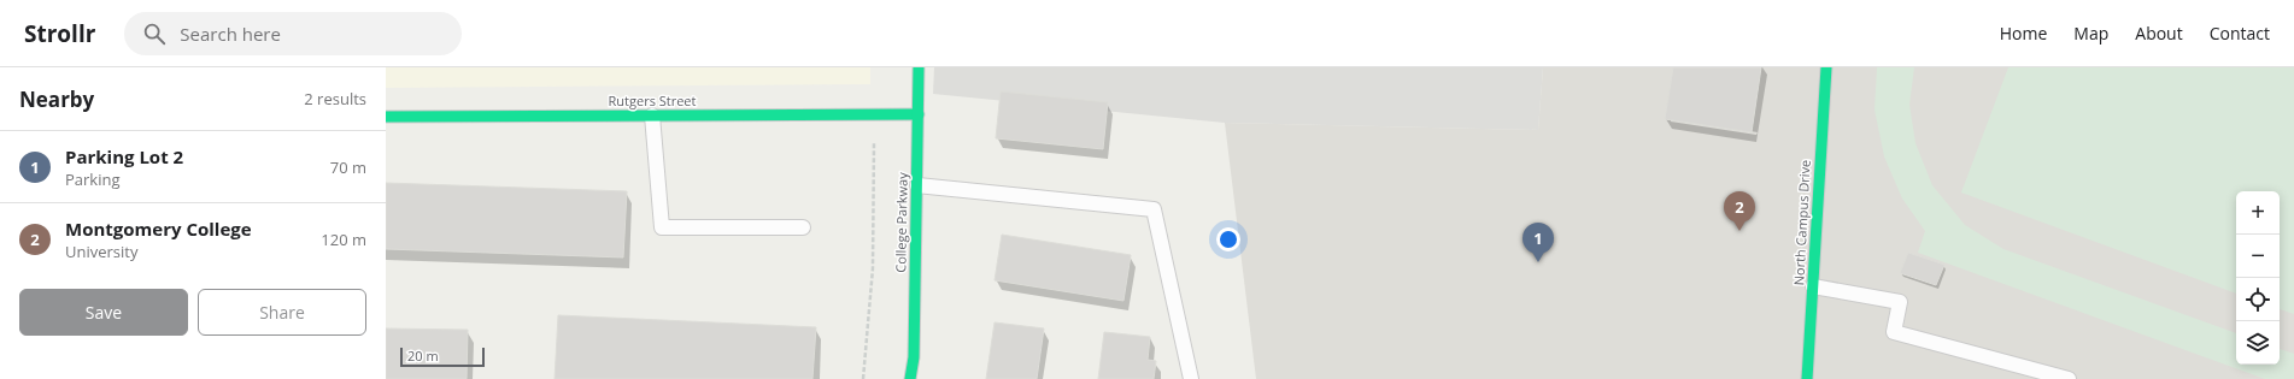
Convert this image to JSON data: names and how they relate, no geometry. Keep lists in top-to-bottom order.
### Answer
{
  "streets": {
    "street": ["Rutgers Street", "College Parkway", "North Campus Drive"]
  },
  "crossings": [
    ["Rutgers Street", "College Parkway"]
  ],
  "scale_bar": "20 m",
  "page": {
    "header": "Strollr",
    "search": "Search here",
    "nav": [
      "Home",
      "Map",
      "About",
      "Contact"
    ],
    "heading": ["Nearby", "2 results"],
    "list": [
      {
        "mark": "1",
        "name": "Parking Lot 2",
        "note": "Parking",
        "value": "70 m"
      },
      {
        "mark": "2",
        "name": "Montgomery College",
        "note": "University",
        "value": "120 m"
      }
    ],
    "map_buttons": ["+", "−"],
    "pins": ["2", "1"],
    "buttons": ["Save", "Share"],
    "scale": "20 m"
  }
}
